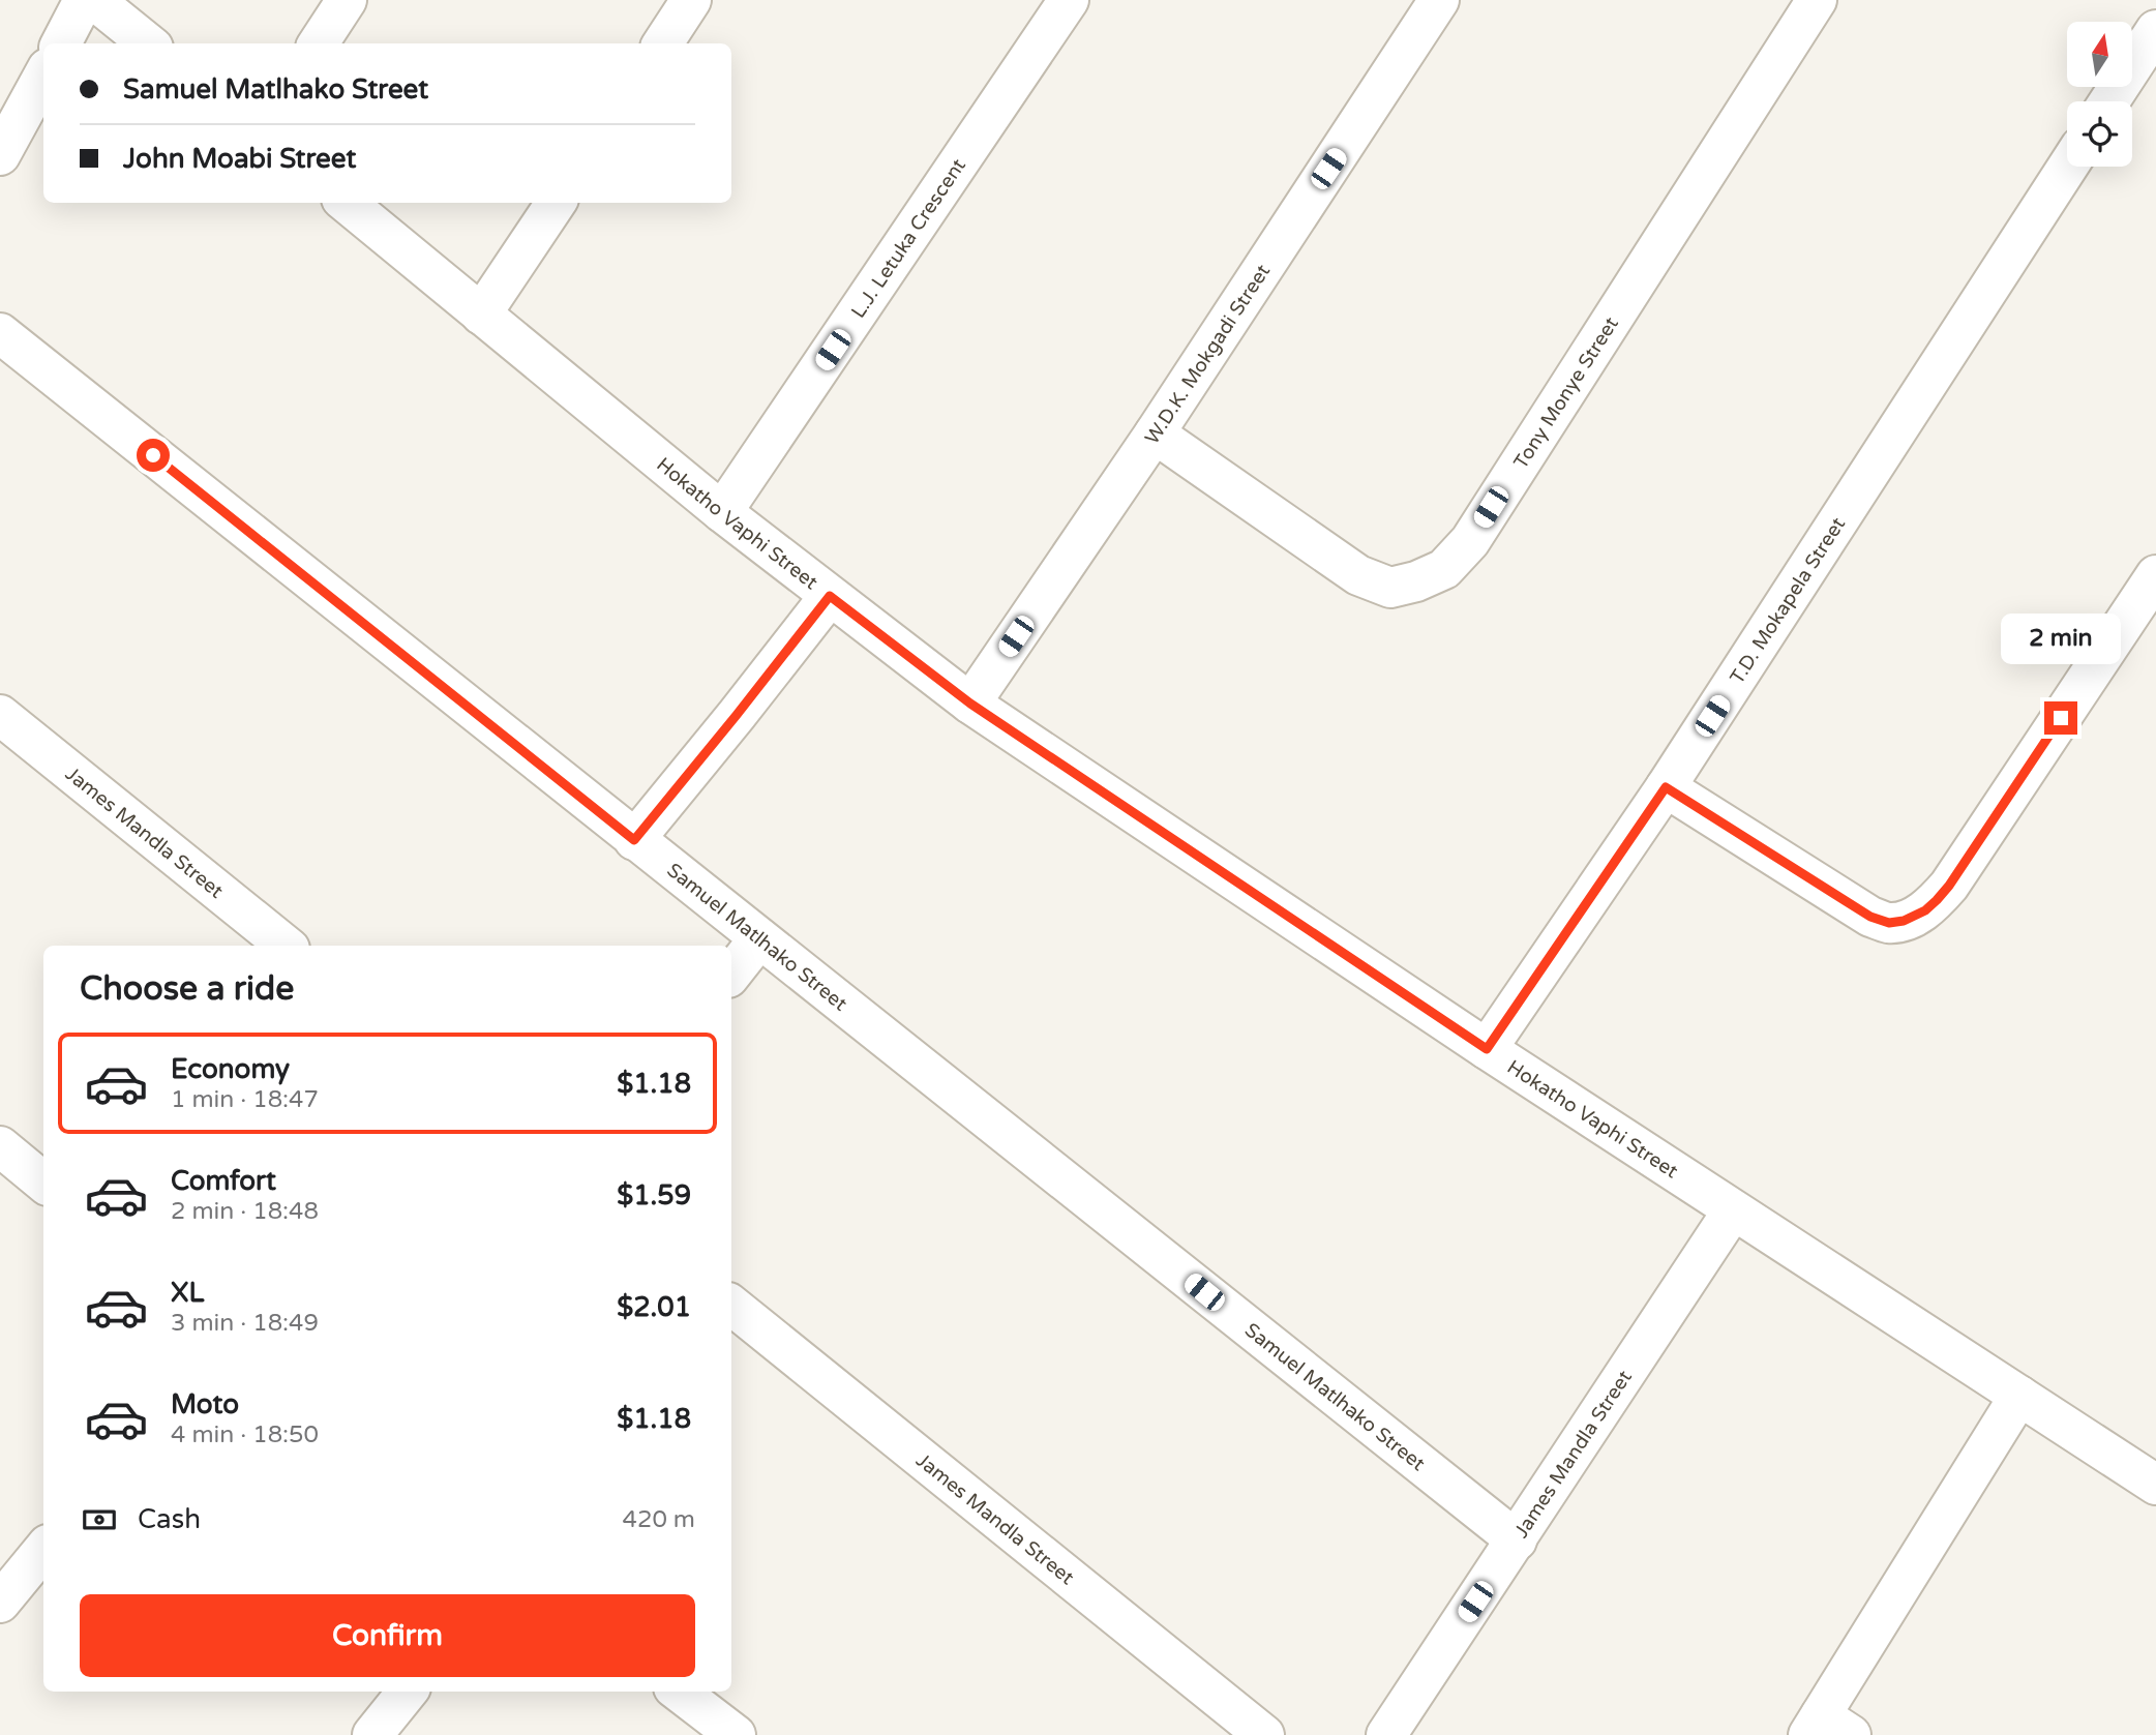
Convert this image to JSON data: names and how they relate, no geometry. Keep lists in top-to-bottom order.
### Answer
{
  "streets": {
    "street": [
      "L.J. Letuka Crescent",
      "W.D.K. Mokgadi Street",
      "Tony Monye Street",
      "Hokatho Vaphi Street",
      "T.D. Mokapela Street",
      "James Mandla Street",
      "Samuel Matlhako Street"
    ]
  },
  "crossings": [
    ["L.J. Letuka Crescent", "Hokatho Vaphi Street"],
    ["W.D.K. Mokgadi Street", "Tony Monye Street"],
    ["W.D.K. Mokgadi Street", "Hokatho Vaphi Street"],
    ["Hokatho Vaphi Street", "T.D. Mokapela Street"],
    ["Hokatho Vaphi Street", "James Mandla Street"],
    ["James Mandla Street", "Samuel Matlhako Street"]
  ],
  "north": "top",
  "page": {
    "banner": ["Samuel Matlhako Street", "John Moabi Street"],
    "bubble": "2 min",
    "heading": "Choose a ride",
    "list": [
      {
        "name": "Economy",
        "note": "1 min · 18:47",
        "value": "$1.18"
      },
      {
        "name": "Comfort",
        "note": "2 min · 18:48",
        "value": "$1.59"
      },
      {
        "name": "XL",
        "note": "3 min · 18:49",
        "value": "$2.01"
      },
      {
        "name": "Moto",
        "note": "4 min · 18:50",
        "value": "$1.18"
      }
    ],
    "pay": ["Cash", "420 m"],
    "buttons": "Confirm"
  }
}
